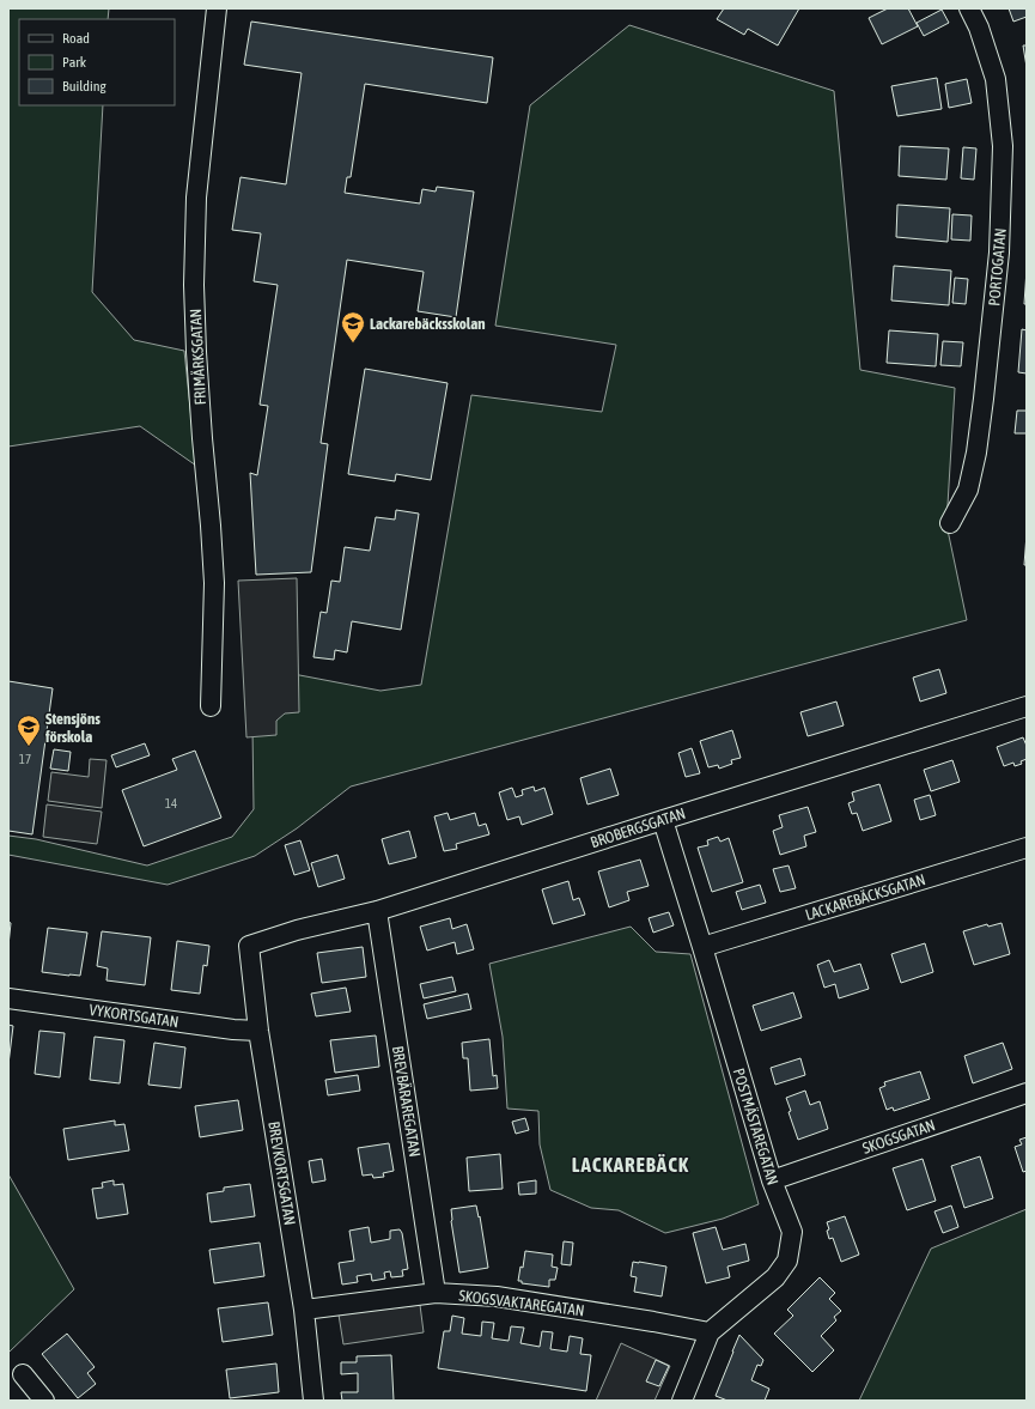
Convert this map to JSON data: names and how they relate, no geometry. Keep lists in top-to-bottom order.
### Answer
{
  "streets": {
    "street": [
      "PORTOGATAN",
      "FRIMÄRKSGATAN",
      "BROBERGSGATAN",
      "LACKAREBÄCKSGATAN",
      "VYKORTSGATAN",
      "BREVBÄRAREGATAN",
      "POSTMÄSTAREGATAN",
      "SKOGSGATAN",
      "BREVKORTSGATAN",
      "SKOGSVAKTAREGATAN"
    ]
  },
  "crossings": [
    ["BROBERGSGATAN", "BREVBÄRAREGATAN"],
    ["BROBERGSGATAN", "POSTMÄSTAREGATAN"],
    ["BROBERGSGATAN", "BREVKORTSGATAN"],
    ["LACKAREBÄCKSGATAN", "POSTMÄSTAREGATAN"],
    ["VYKORTSGATAN", "BREVKORTSGATAN"],
    ["BREVBÄRAREGATAN", "SKOGSVAKTAREGATAN"],
    ["POSTMÄSTAREGATAN", "SKOGSGATAN"],
    ["POSTMÄSTAREGATAN", "SKOGSVAKTAREGATAN"],
    ["BREVKORTSGATAN", "SKOGSVAKTAREGATAN"]
  ],
  "districts": ["LACKAREBÄCK"],
  "places": {
    "school or university": ["Lackarebäcksskolan", "Stensjöns förskola"]
  },
  "house_numbers": ["17", "14"],
  "legend": ["Road", "Park", "Building"]
}
